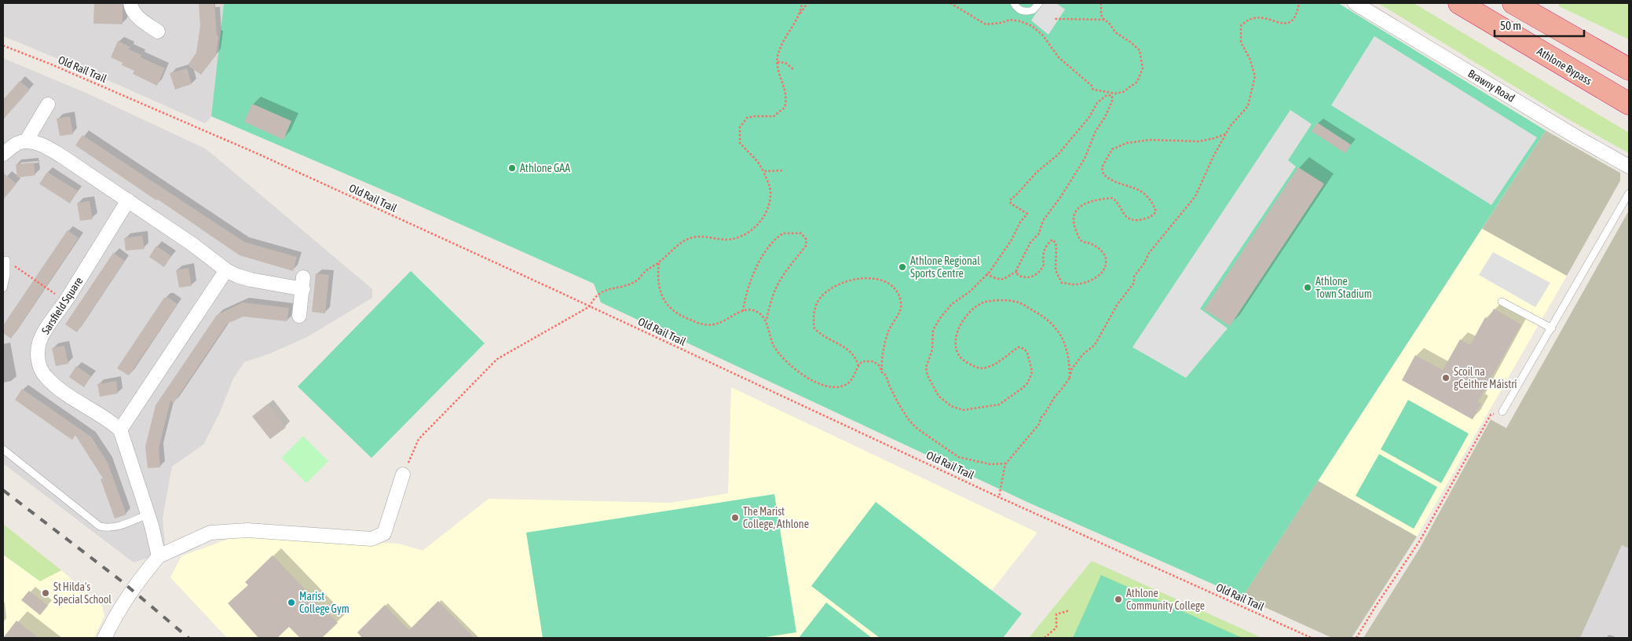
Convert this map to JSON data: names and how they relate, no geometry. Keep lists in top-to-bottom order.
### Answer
{
  "streets": {
    "highway": ["Athlone Bypass"],
    "street": ["Brawny Road", "Sarsfield Square"],
    "path": ["Old Rail Trail"]
  },
  "places": [
    "Athlone GAA",
    "Athlone Regional Sports Centre",
    "Athlone Town Stadium",
    "Scoil na gCeithre Máistrí",
    "The Marist College, Athlone",
    "St Hilda's Special School",
    "Athlone Community College",
    "Marist College Gym"
  ],
  "scale_bar": "50 m"
}
